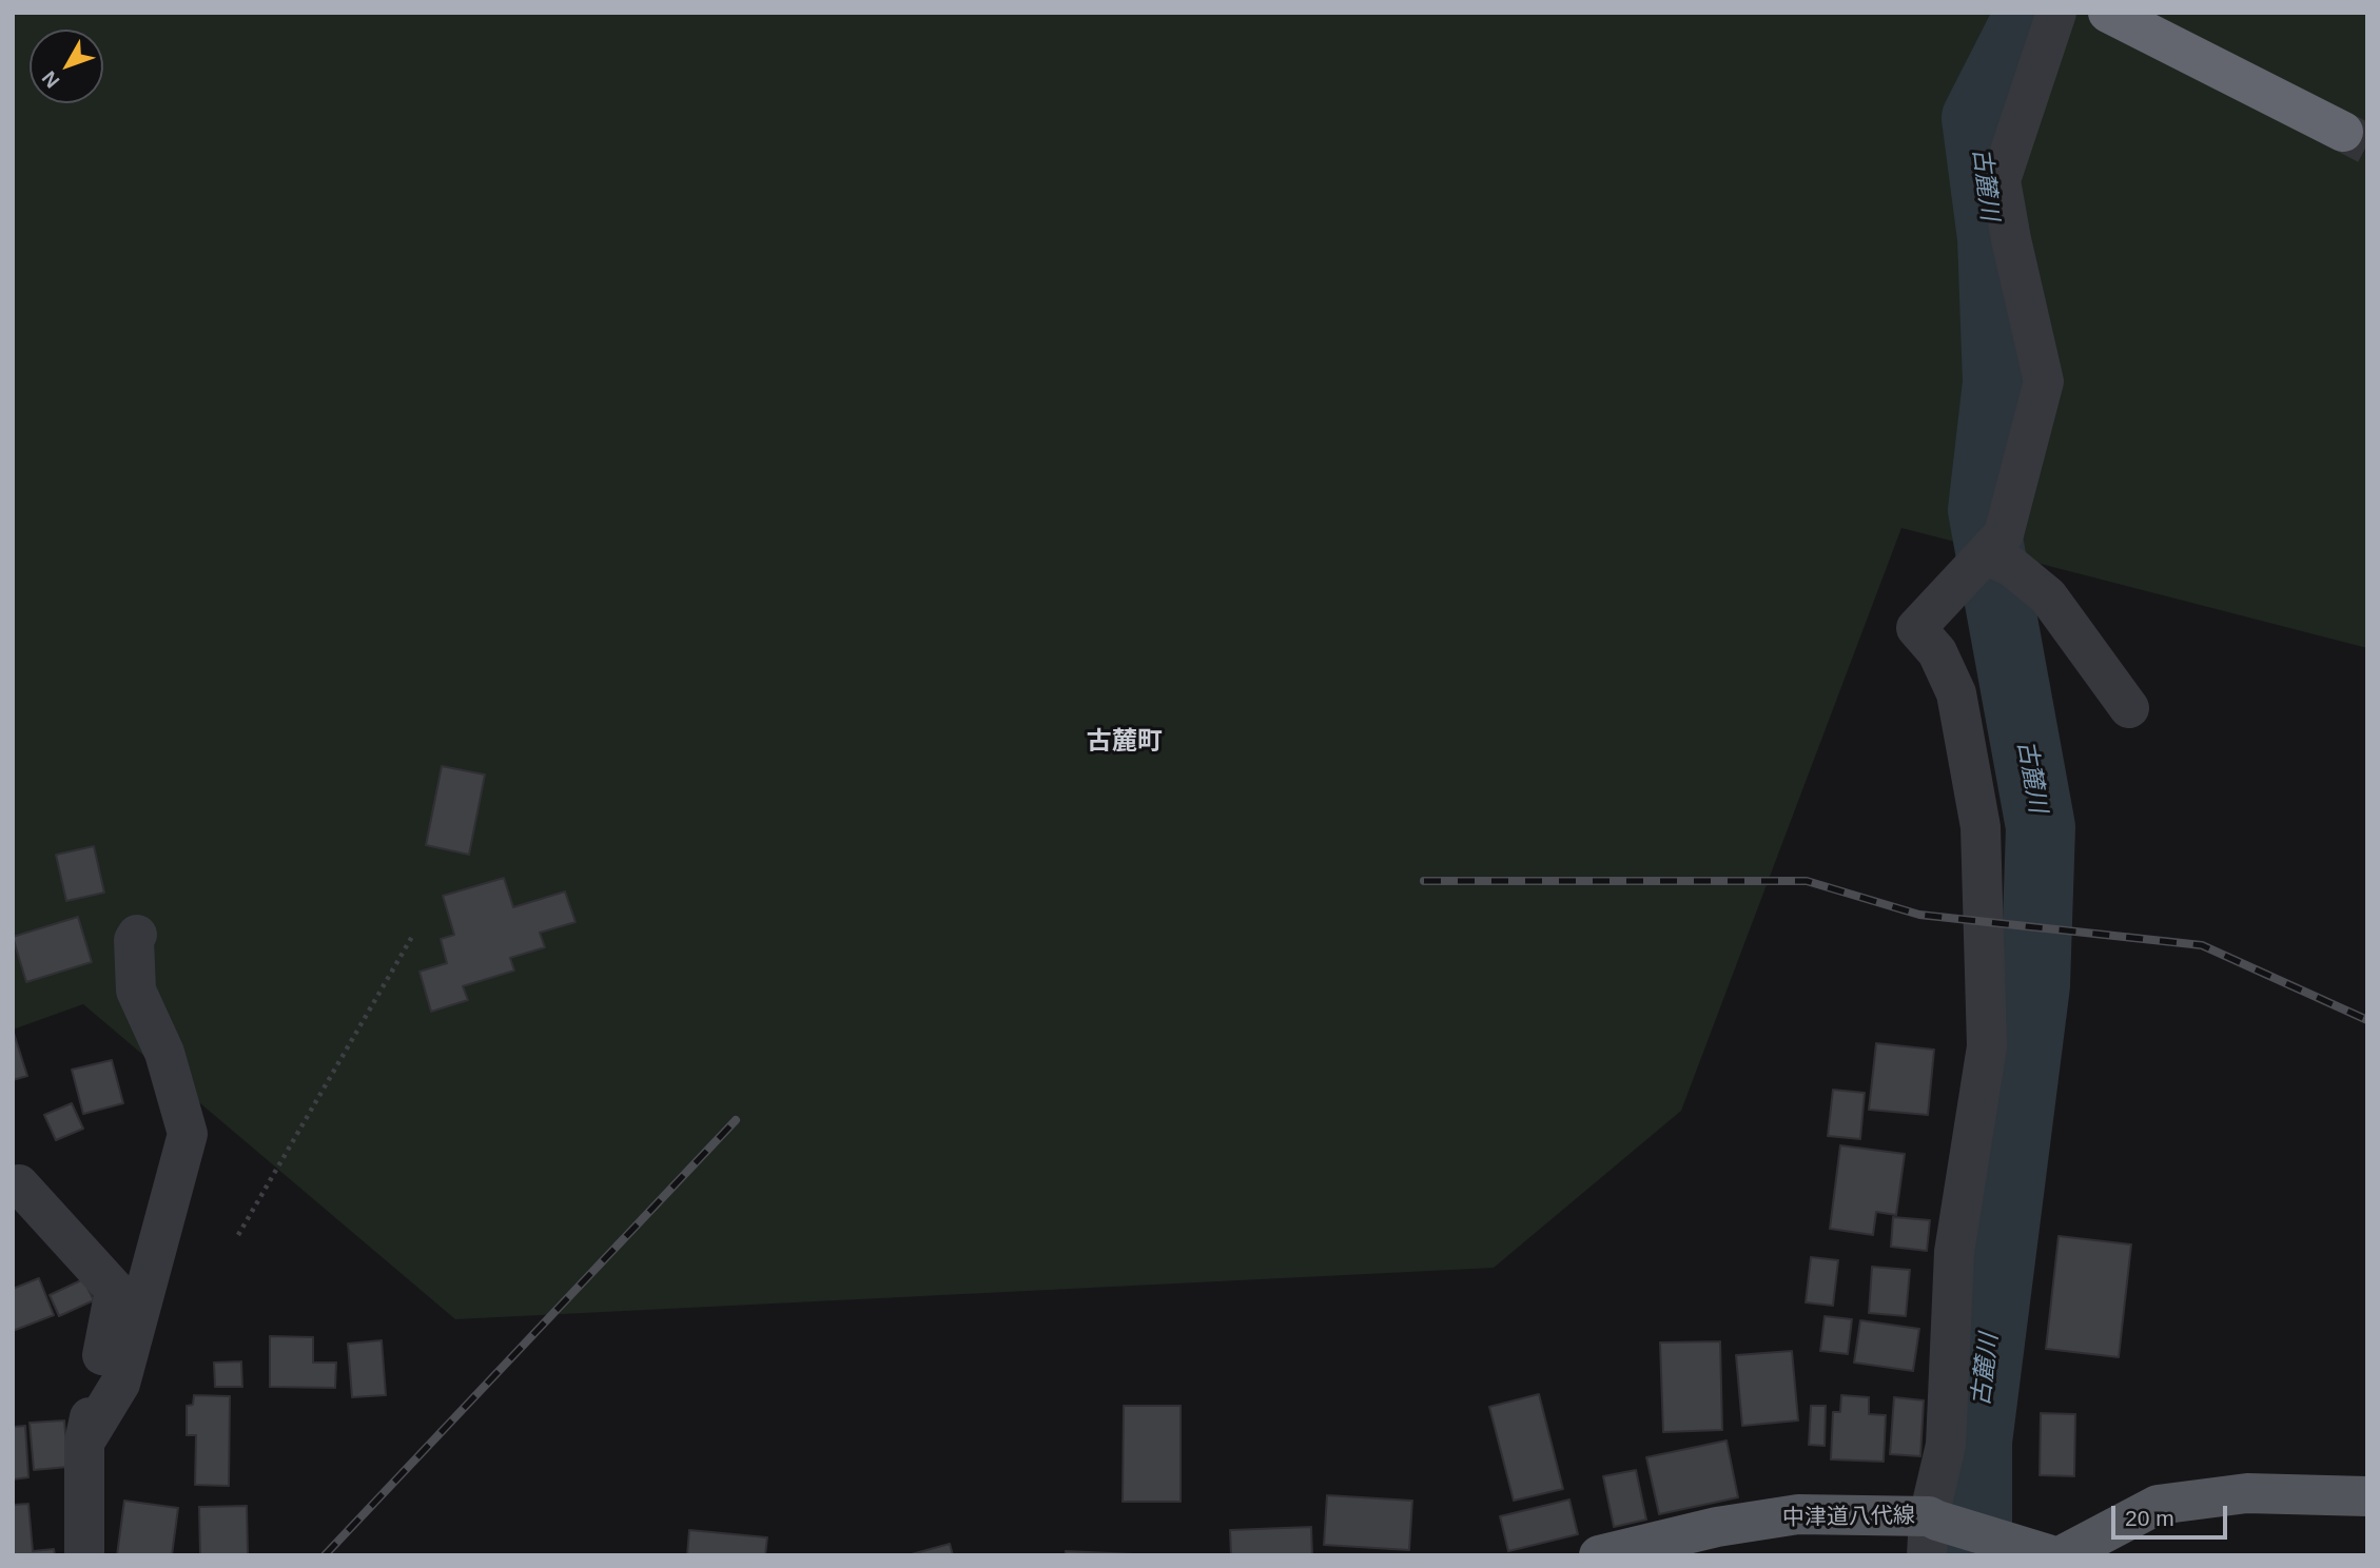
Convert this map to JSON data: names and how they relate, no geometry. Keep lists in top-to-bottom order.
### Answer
{
  "streets": {
    "main road": ["中津道八代線"]
  },
  "districts": ["古麓町"],
  "water": ["古麓川"],
  "scale_bar": "20 m",
  "north": "bottom left"
}
